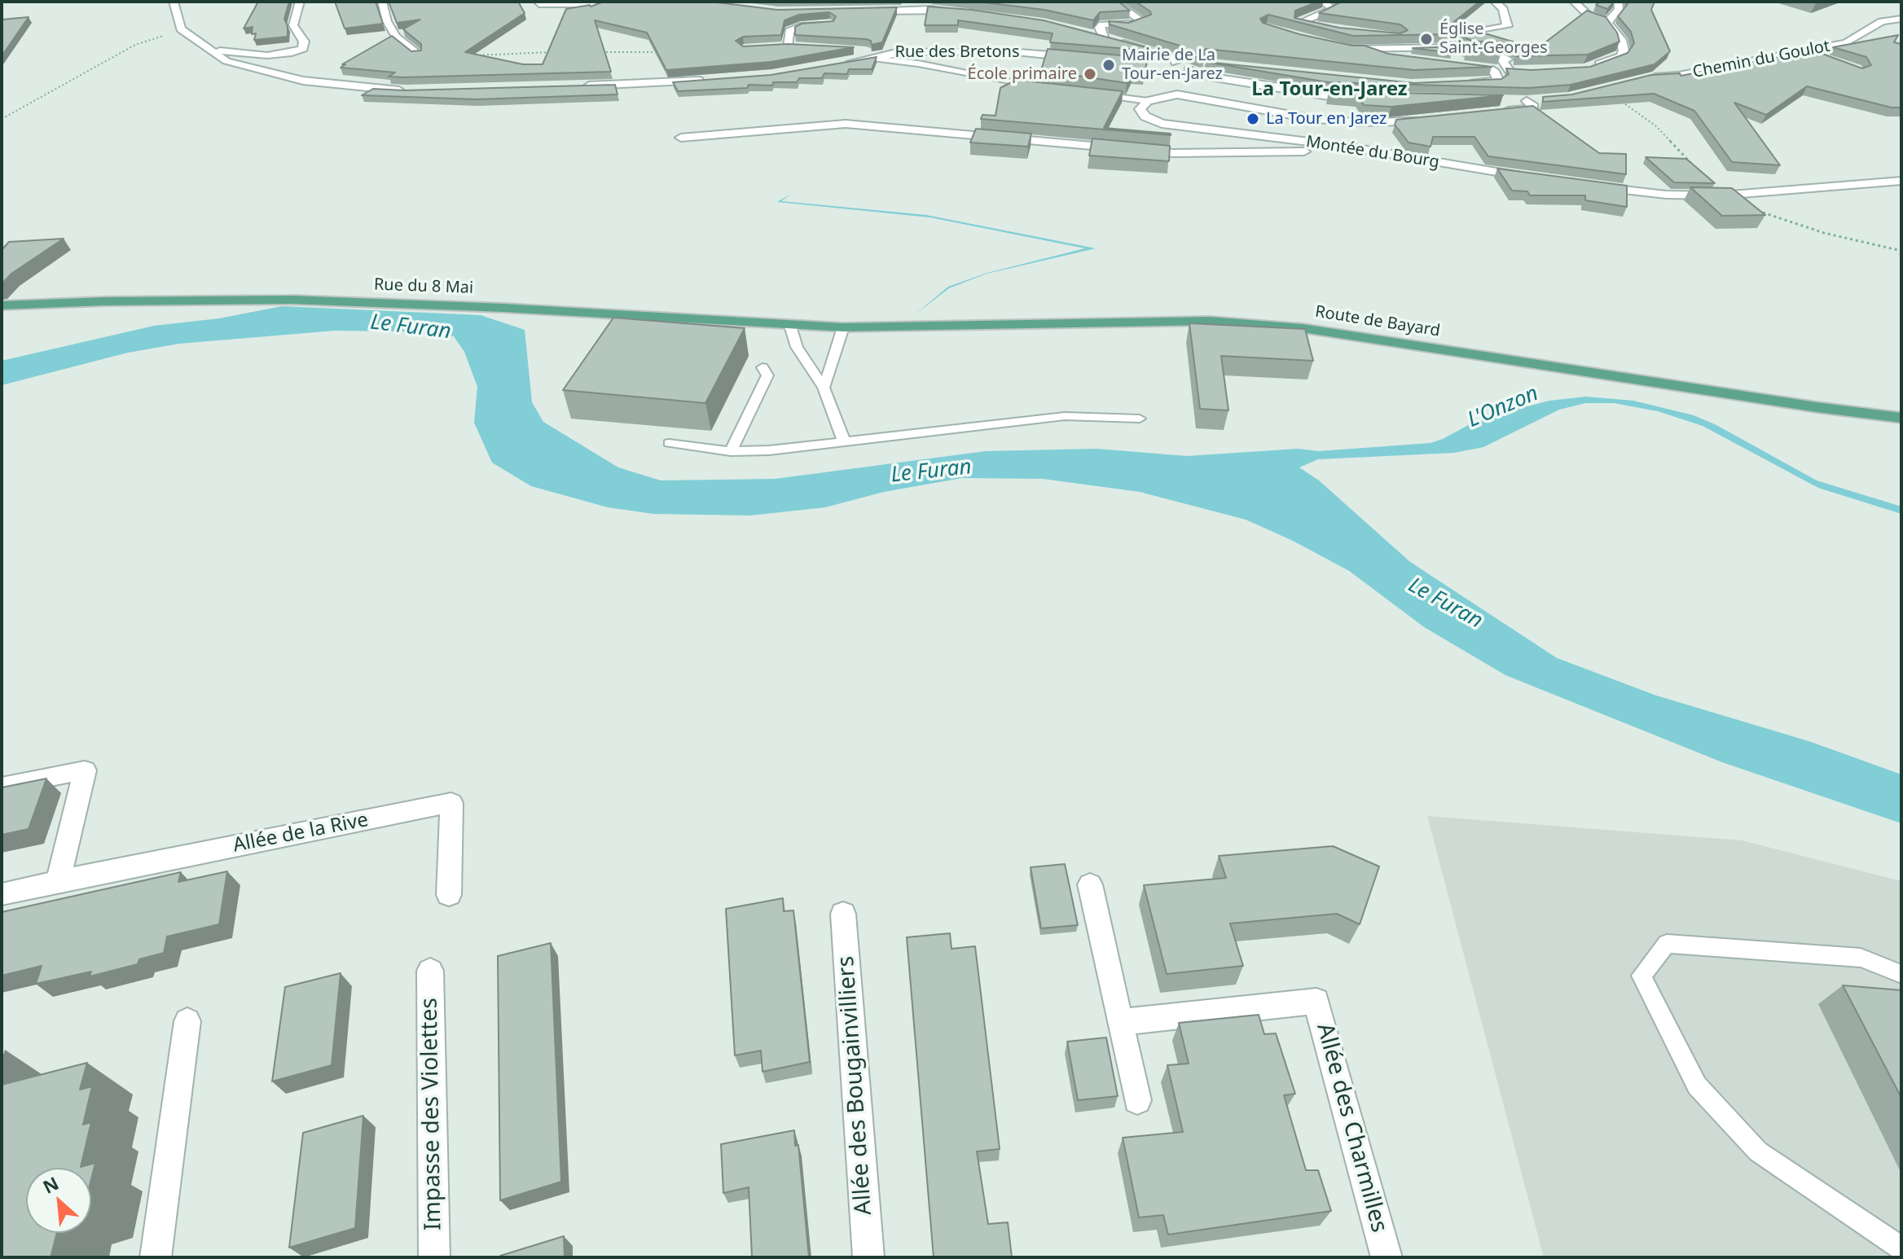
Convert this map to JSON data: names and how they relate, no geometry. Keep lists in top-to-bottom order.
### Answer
{
  "streets": {
    "main road": ["Rue du 8 Mai", "Route de Bayard"],
    "street": [
      "Rue des Bretons",
      "Chemin du Goulot",
      "Montée du Bourg",
      "Allée de la Rive",
      "Allée des Bougainvilliers",
      "Impasse des Violettes",
      "Allée des Charmilles"
    ]
  },
  "crossings": [
    ["Rue du 8 Mai", "Route de Bayard"]
  ],
  "districts": ["La Tour-en-Jarez"],
  "water": ["Le Furan", "L'Onzon"],
  "places": [
    "Église Saint-Georges",
    "Mairie de La Tour-en-Jarez",
    "École primaire",
    "La Tour en Jarez"
  ],
  "north": "top left"
}
